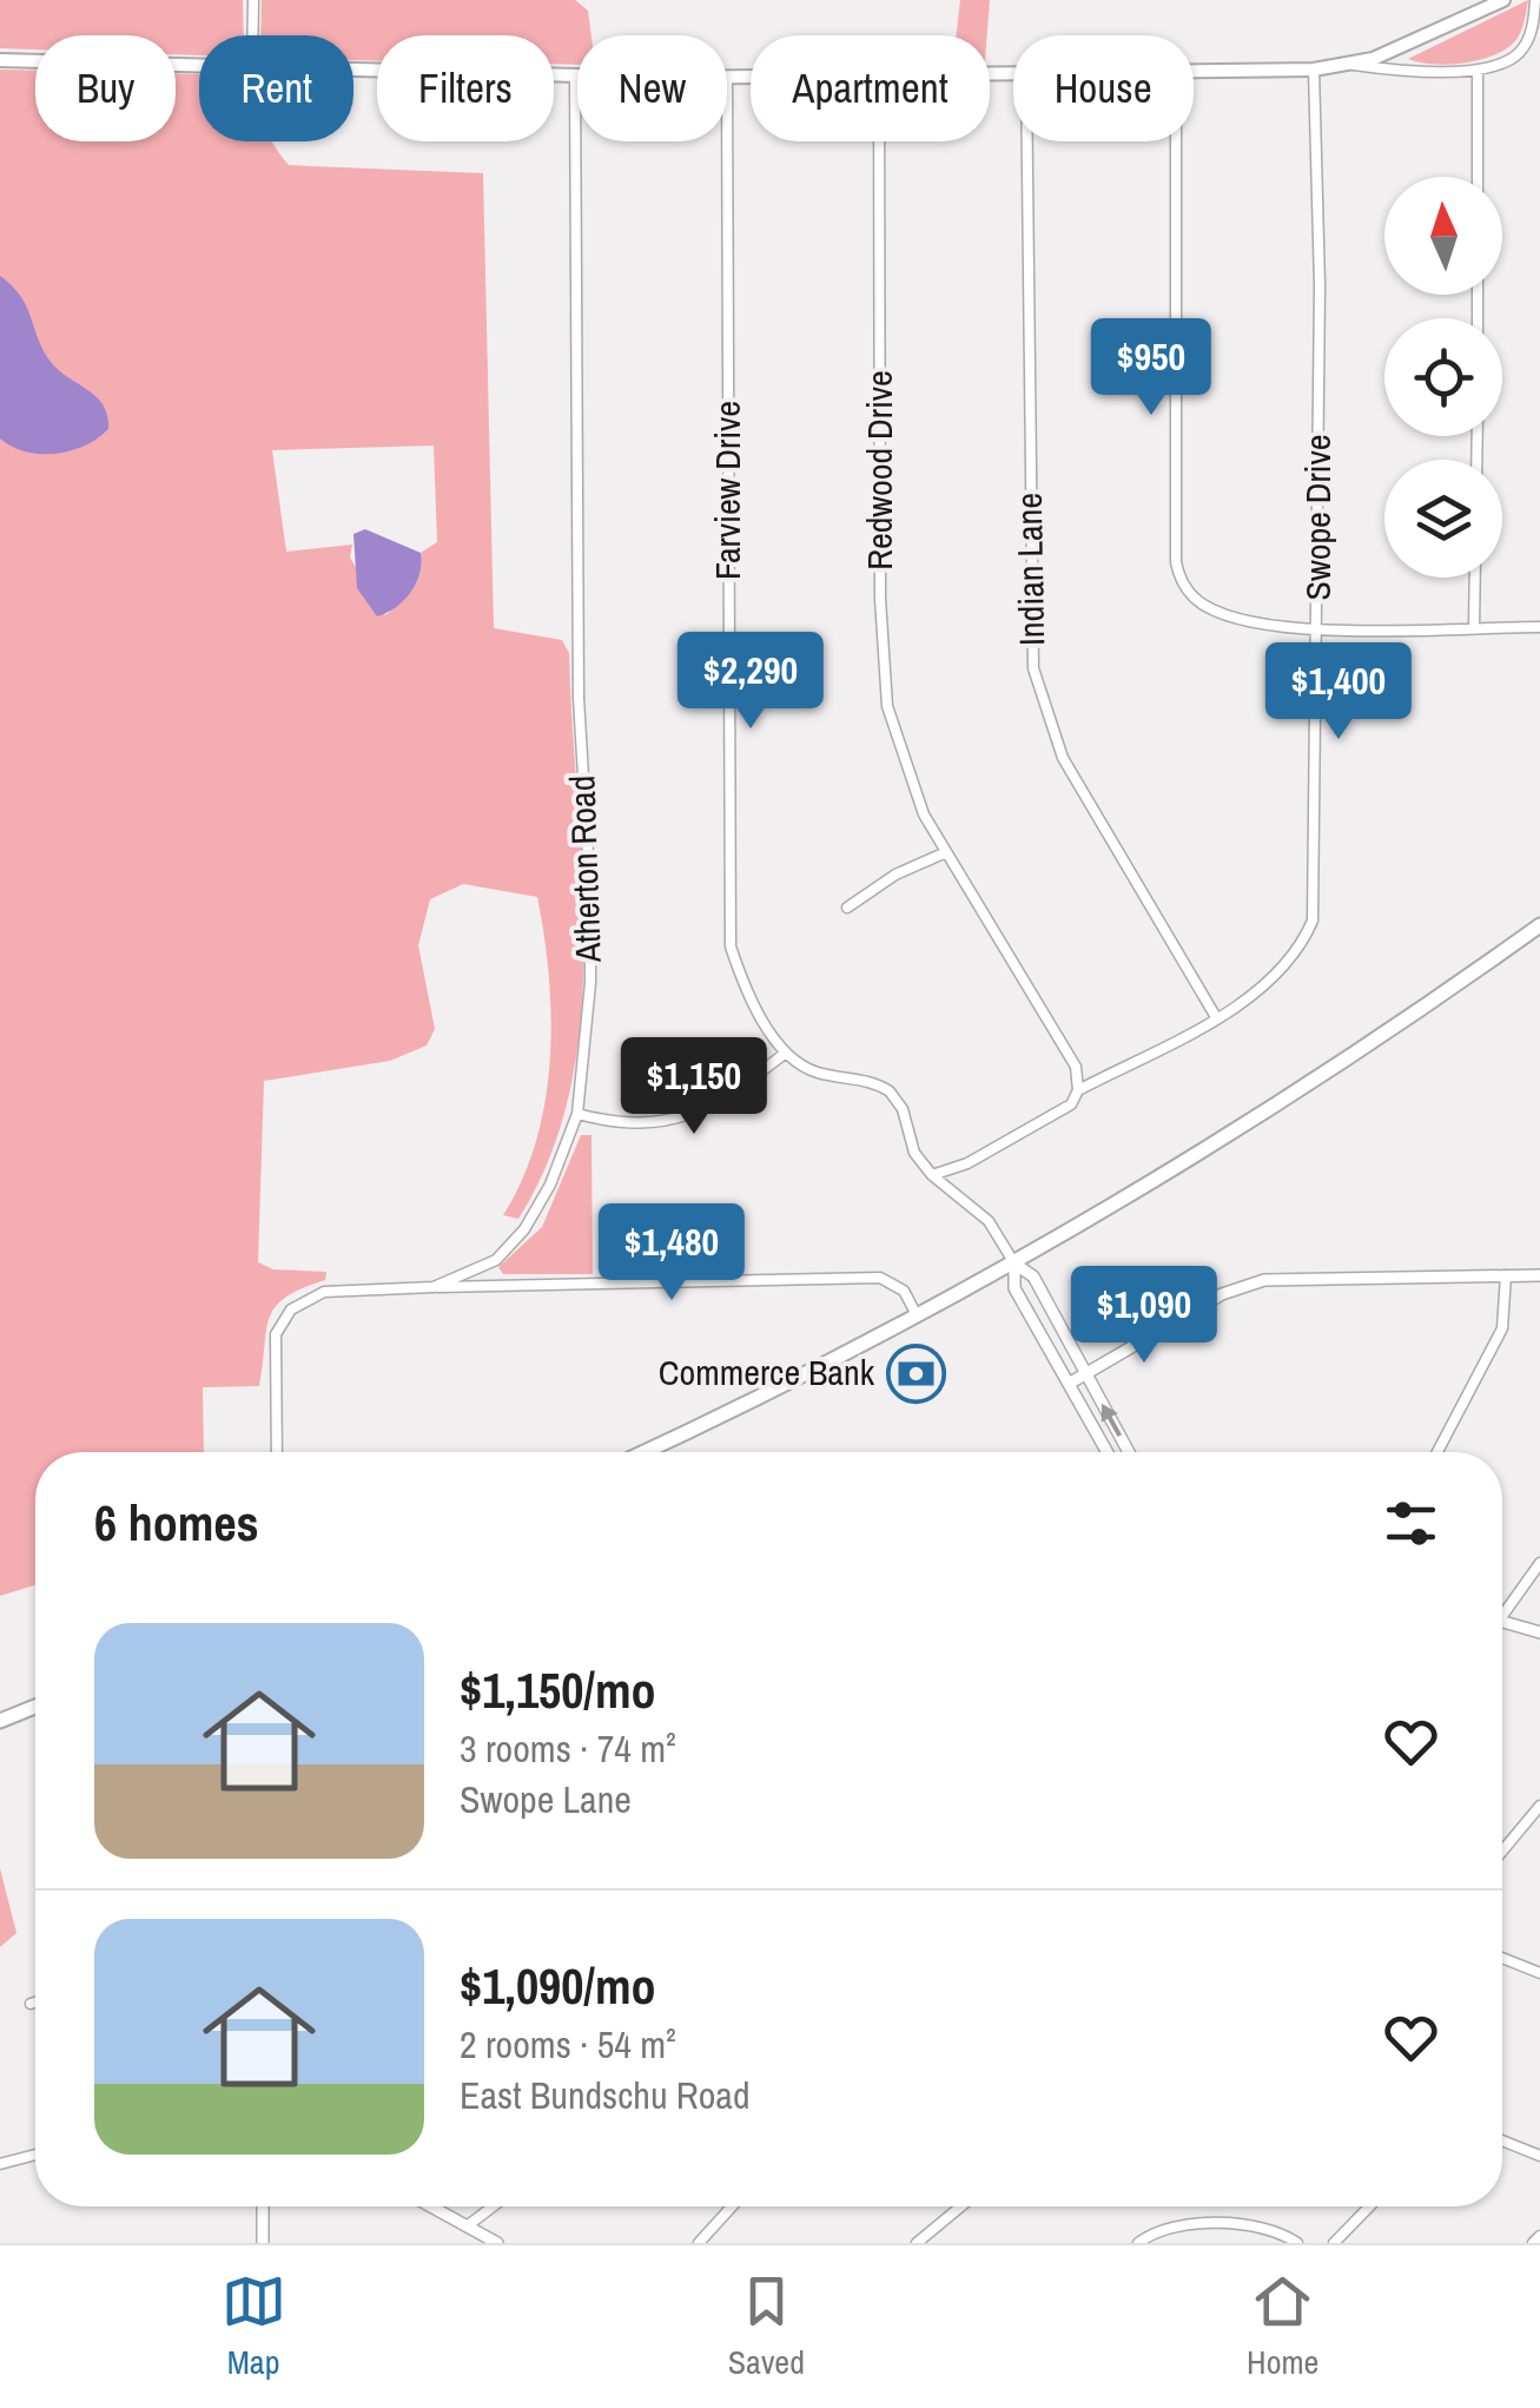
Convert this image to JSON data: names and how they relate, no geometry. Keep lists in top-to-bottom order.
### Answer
{
  "streets": {
    "street": [
      "Redwood Drive",
      "Farview Drive",
      "Swope Drive",
      "Indian Lane",
      "Atherton Road"
    ]
  },
  "crossings": [
    ["Redwood Drive", "Swope Drive"],
    ["Swope Drive", "Indian Lane"]
  ],
  "places": {
    "bank": ["Commerce Bank"]
  },
  "north": "top",
  "page": {
    "chip": [
      "Buy",
      "Rent",
      "Filters",
      "New",
      "Apartment",
      "House"
    ],
    "price": [
      "$950",
      "$2,290",
      "$1,400",
      "$1,150",
      "$1,480",
      "$1,090"
    ],
    "heading": "6 homes",
    "list": [
      {
        "name": "$1,150/mo",
        "note": "3 rooms · 74 m² · Swope Lane"
      },
      {
        "name": "$1,090/mo",
        "note": "2 rooms · 54 m² · East Bundschu Road"
      }
    ],
    "tabs": ["Map", "Saved", "Home"]
  }
}
